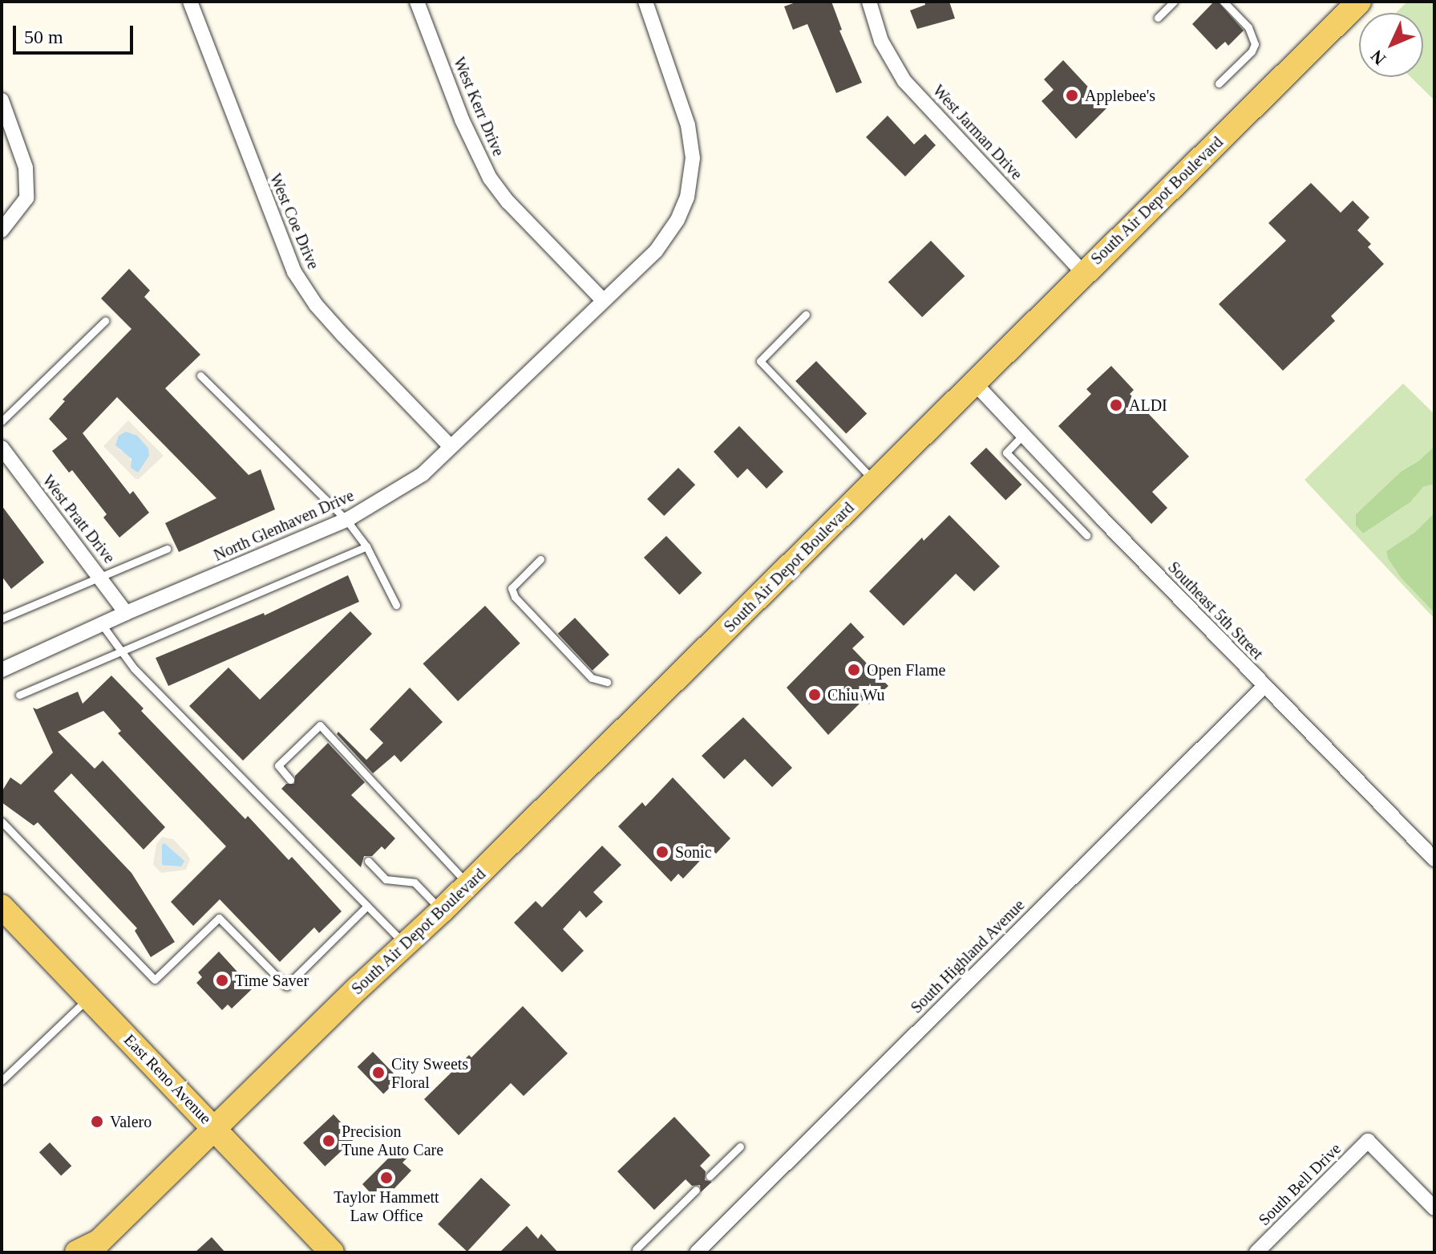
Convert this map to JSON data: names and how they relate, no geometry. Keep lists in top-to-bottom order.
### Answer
{
  "streets": {
    "main road": ["South Air Depot Boulevard", "East Reno Avenue"],
    "street": [
      "West Kerr Drive",
      "West Jarman Drive",
      "West Coe Drive",
      "West Pratt Drive",
      "North Glenhaven Drive",
      "Southeast 5th Street",
      "South Highland Avenue",
      "South Bell Drive"
    ]
  },
  "crossings": [
    ["West Kerr Drive", "North Glenhaven Drive"],
    ["West Jarman Drive", "South Air Depot Boulevard"],
    ["South Air Depot Boulevard", "Southeast 5th Street"],
    ["South Air Depot Boulevard", "East Reno Avenue"],
    ["West Coe Drive", "North Glenhaven Drive"],
    ["West Pratt Drive", "North Glenhaven Drive"],
    ["Southeast 5th Street", "South Highland Avenue"]
  ],
  "places": [
    "Applebee's",
    "ALDI",
    "Open Flame",
    "Chiu Wu",
    "Sonic",
    "Time Saver",
    "City Sweets Floral",
    "Valero",
    "Precision Tune Auto Care",
    "Taylor Hammett Law Office"
  ],
  "scale_bar": "50 m",
  "north": "bottom left"
}
